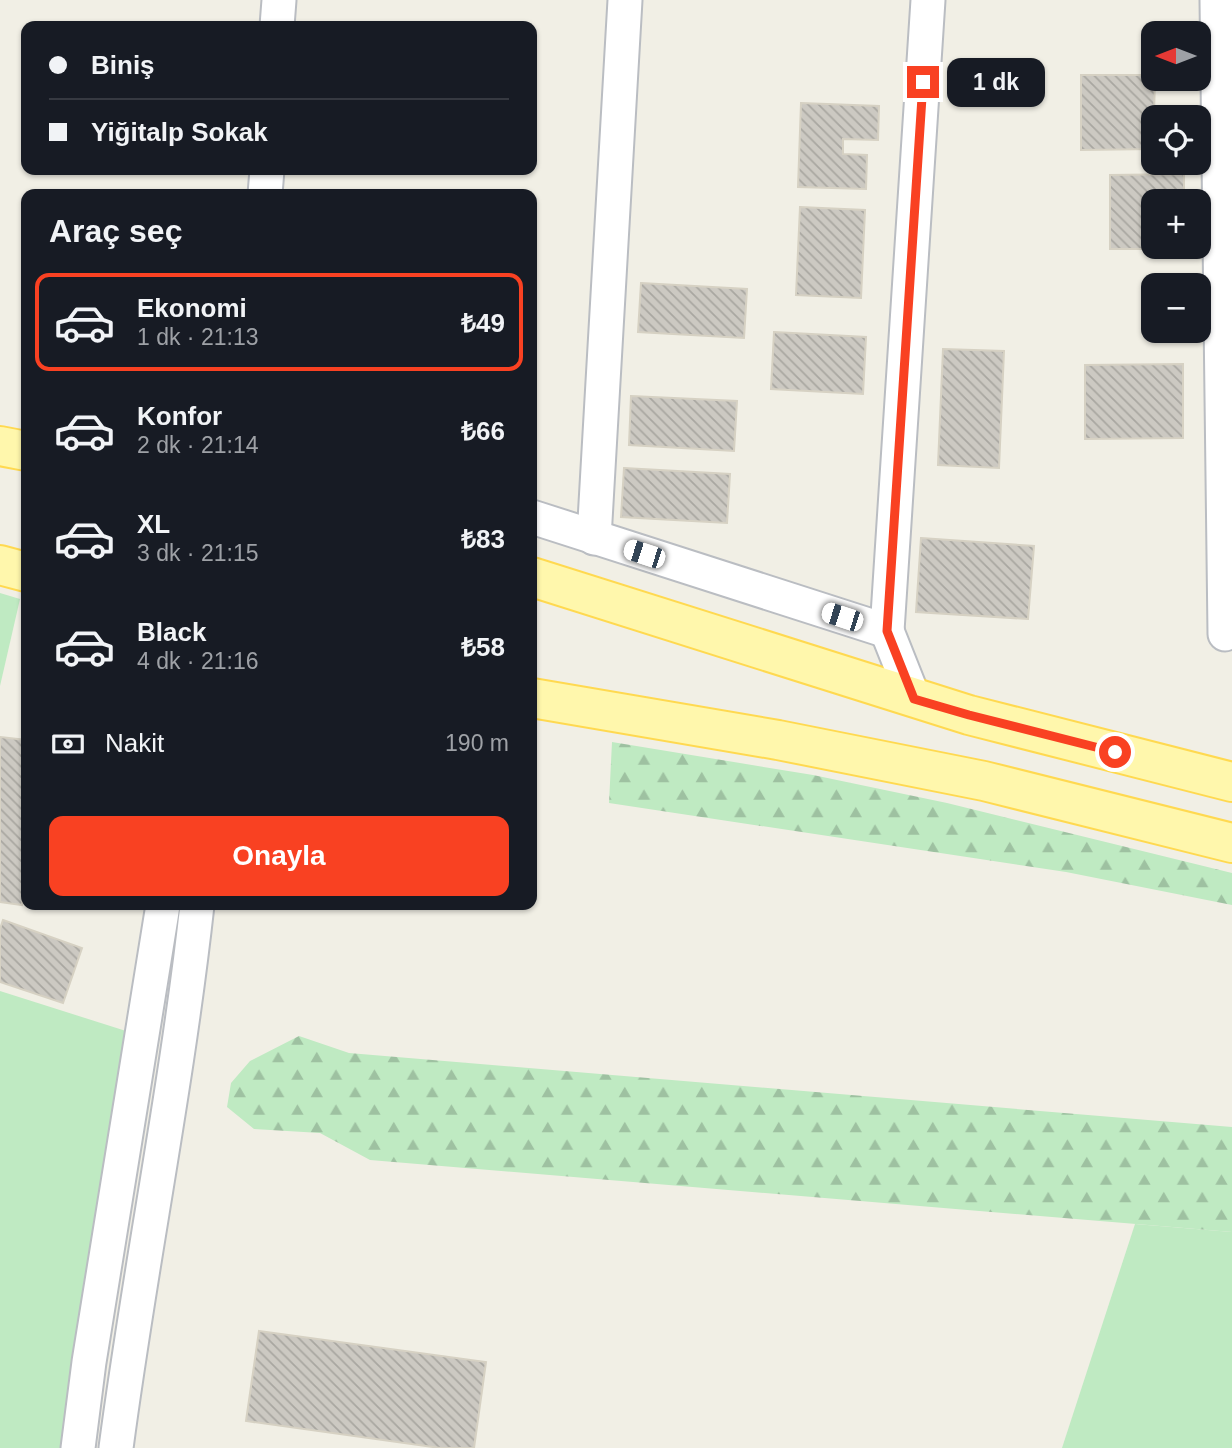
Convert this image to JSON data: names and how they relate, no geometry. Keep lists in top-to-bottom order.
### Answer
{
  "north": "left",
  "page": {
    "map_buttons": ["+", "−"],
    "banner": ["Biniş", "Yiğitalp Sokak"],
    "bubble": "1 dk",
    "heading": "Araç seç",
    "list": [
      {
        "name": "Ekonomi",
        "note": "1 dk · 21:13",
        "value": "₺49"
      },
      {
        "name": "Konfor",
        "note": "2 dk · 21:14",
        "value": "₺66"
      },
      {
        "name": "XL",
        "note": "3 dk · 21:15",
        "value": "₺83"
      },
      {
        "name": "Black",
        "note": "4 dk · 21:16",
        "value": "₺58"
      }
    ],
    "pay": ["Nakit", "190 m"],
    "buttons": "Onayla"
  }
}
